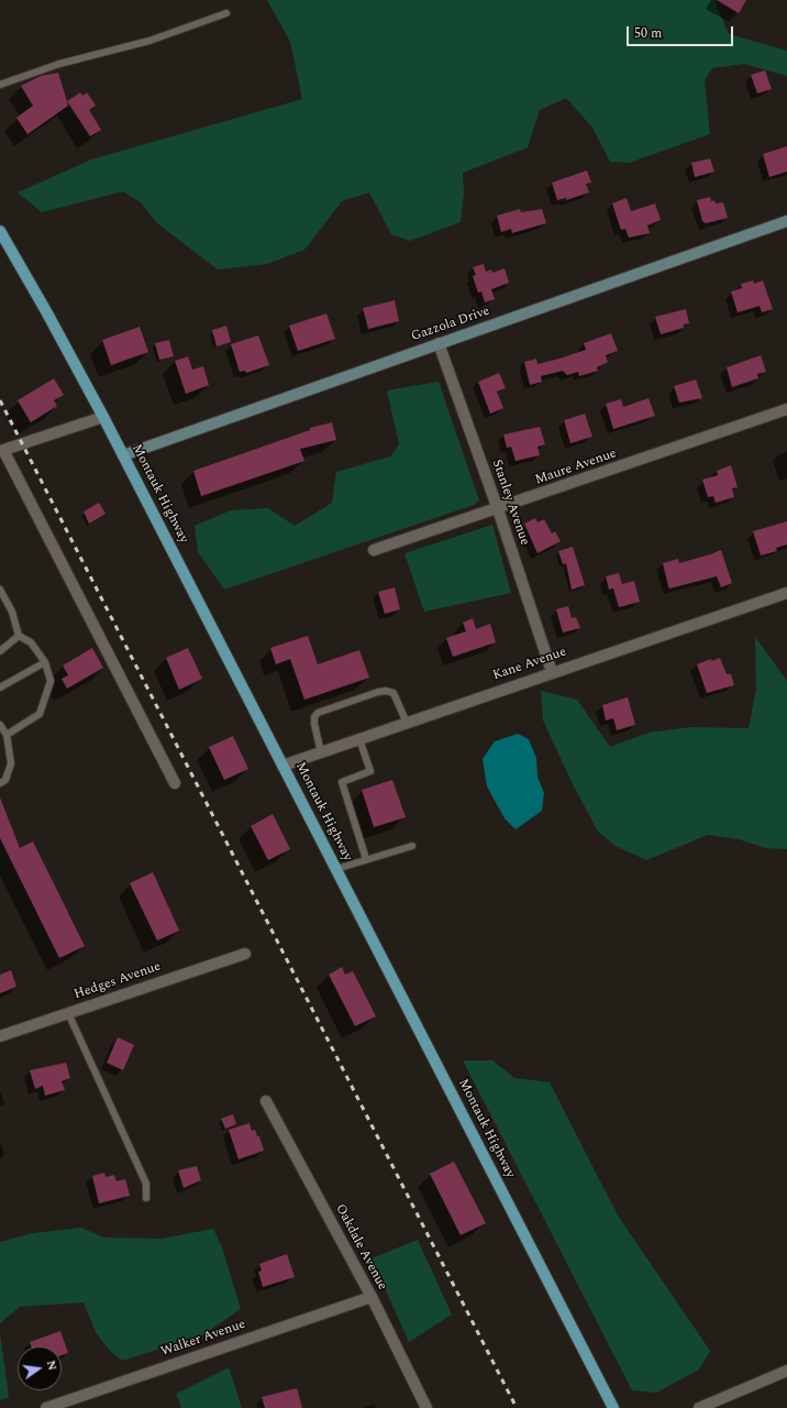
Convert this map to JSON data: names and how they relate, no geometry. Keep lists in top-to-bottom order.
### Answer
{
  "streets": {
    "main road": ["Montauk Highway"],
    "street": [
      "Gazzola Drive",
      "Maure Avenue",
      "Stanley Avenue",
      "Kane Avenue",
      "Hedges Avenue",
      "Oakdale Avenue",
      "Walker Avenue"
    ]
  },
  "crossings": [
    ["Gazzola Drive", "Montauk Highway"],
    ["Gazzola Drive", "Stanley Avenue"],
    ["Maure Avenue", "Stanley Avenue"],
    ["Montauk Highway", "Kane Avenue"],
    ["Stanley Avenue", "Kane Avenue"],
    ["Oakdale Avenue", "Walker Avenue"]
  ],
  "scale_bar": "50 m",
  "north": "right"
}
